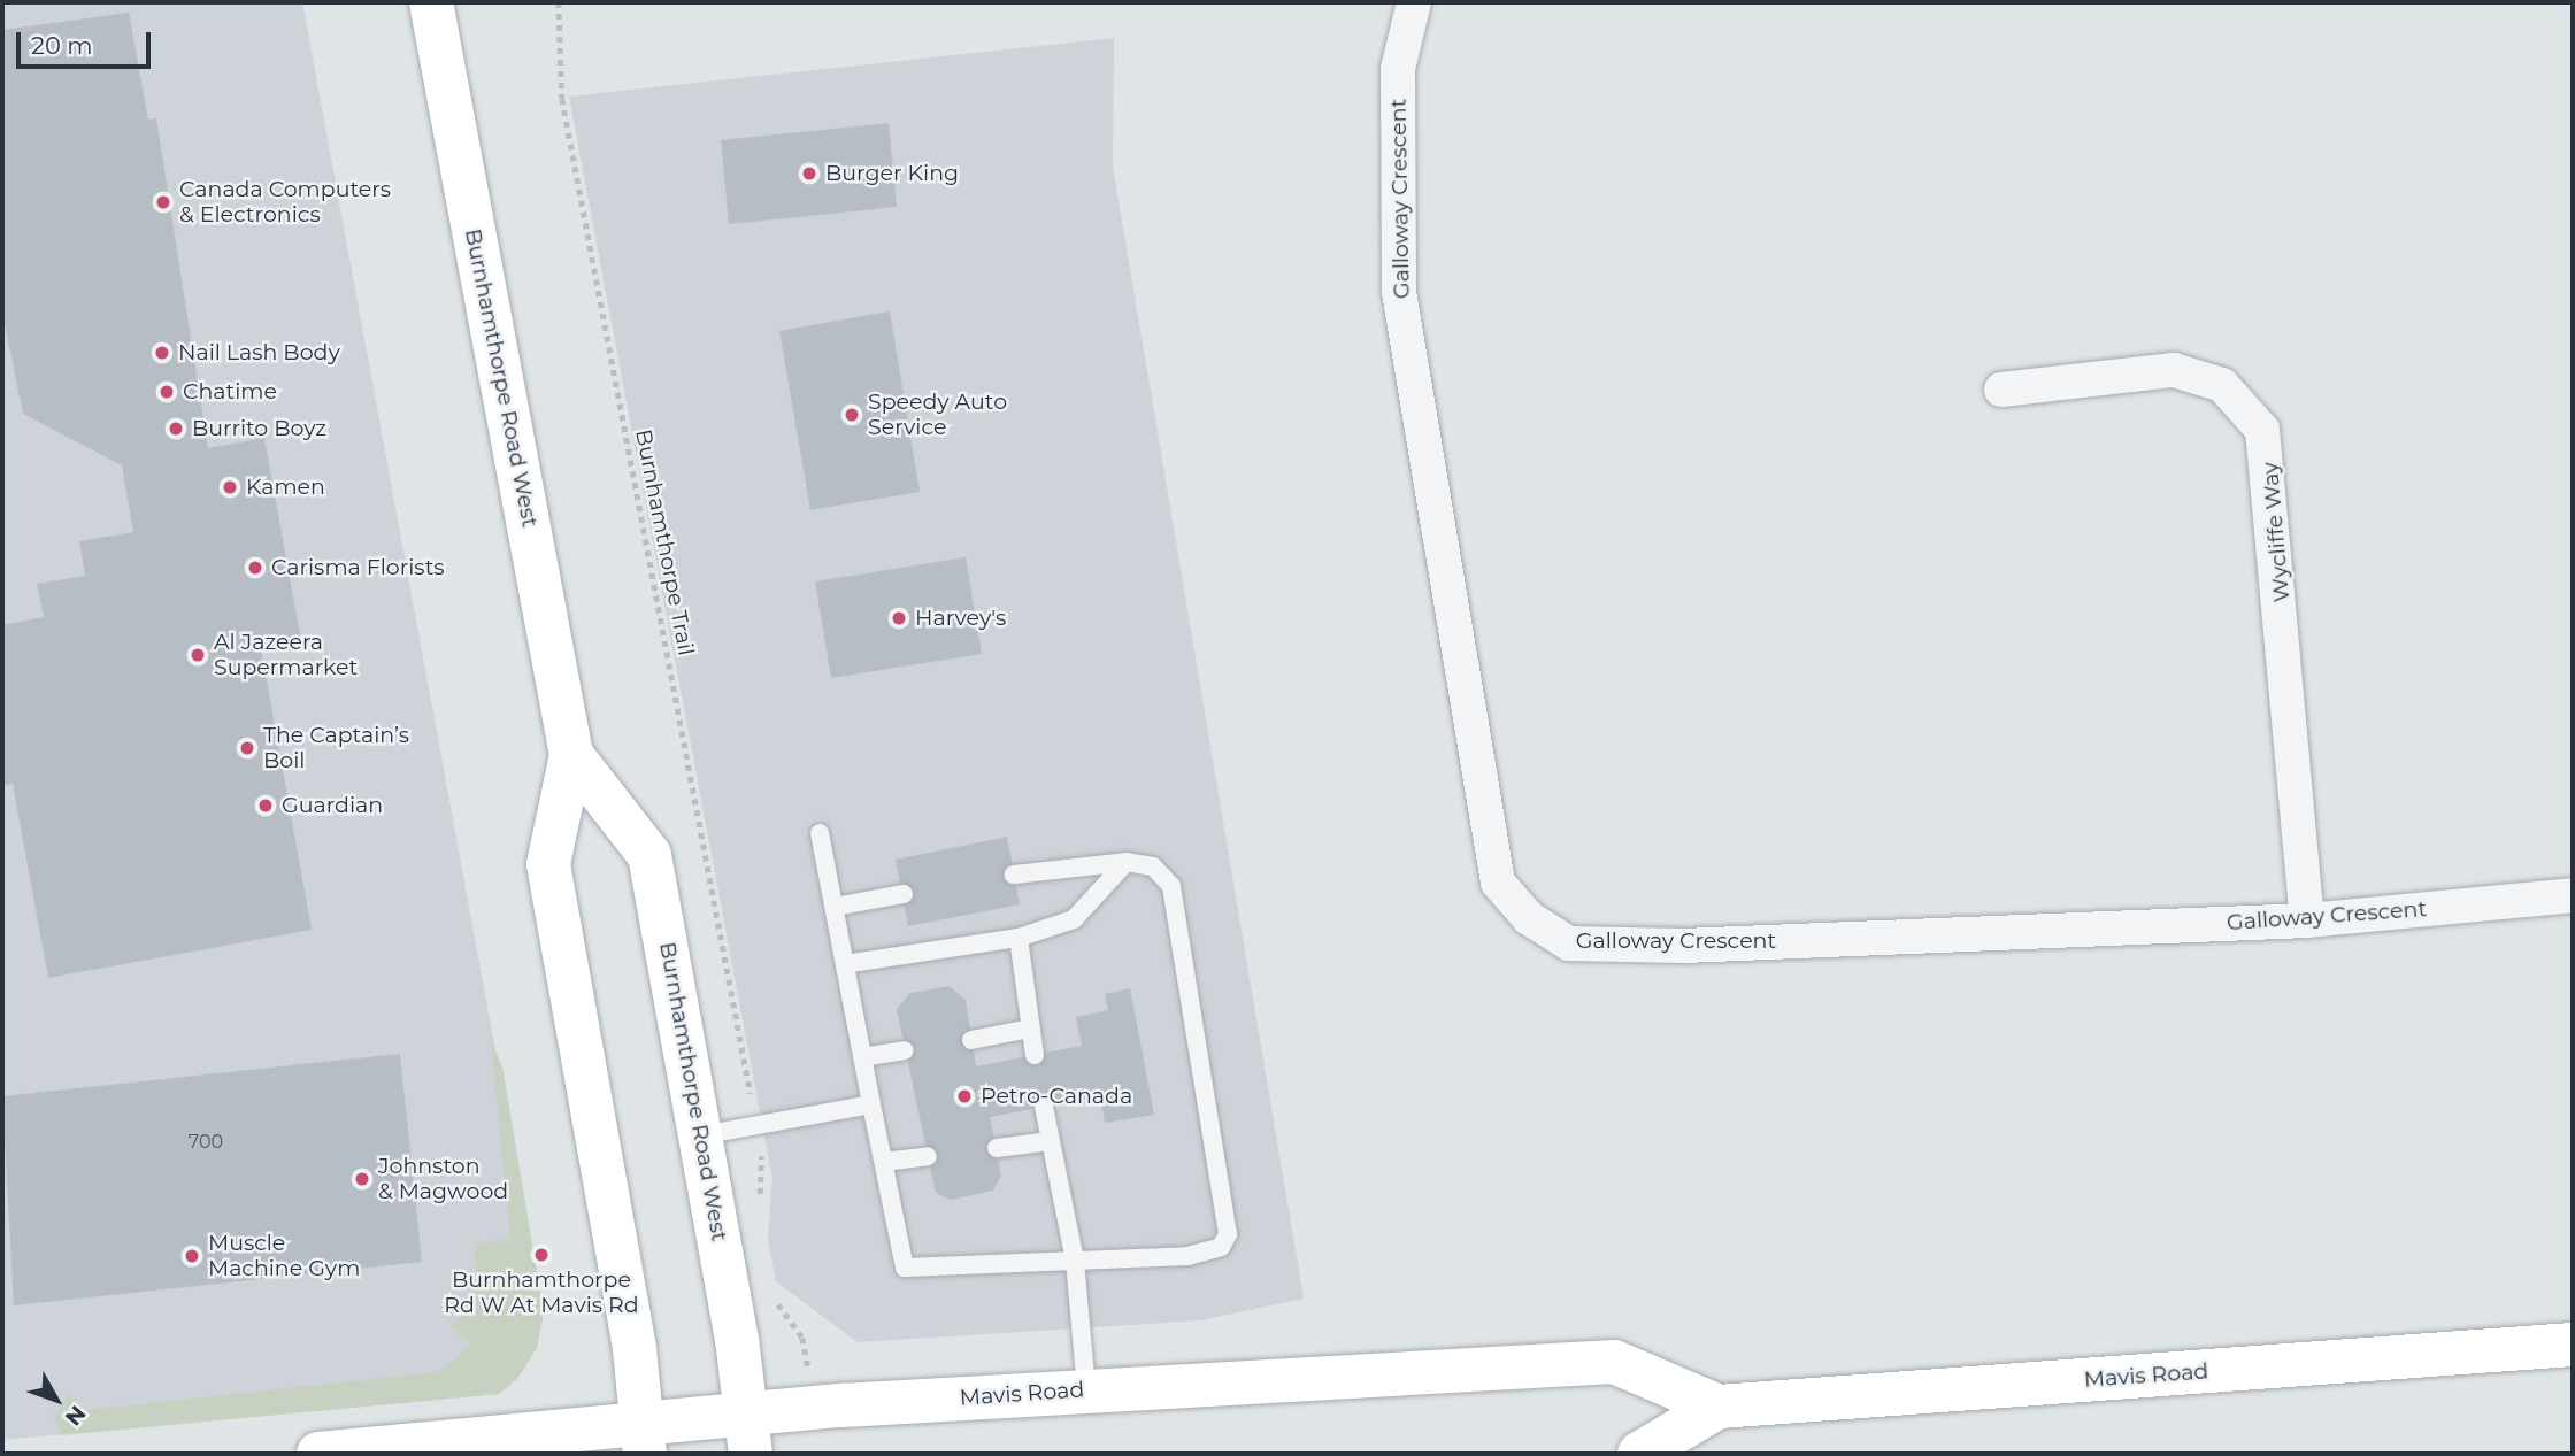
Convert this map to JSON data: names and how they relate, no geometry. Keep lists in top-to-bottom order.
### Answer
{
  "streets": {
    "main road": ["Burnhamthorpe Road West", "Mavis Road"],
    "street": ["Galloway Crescent", "Wycliffe Way"],
    "path": ["Burnhamthorpe Trail"]
  },
  "crossings": [
    ["Galloway Crescent", "Wycliffe Way"],
    ["Burnhamthorpe Road West", "Mavis Road"]
  ],
  "places": [
    "Burger King",
    "Canada Computers & Electronics",
    "Nail Lash Body",
    "Chatime",
    "Speedy Auto Service",
    "Burrito Boyz",
    "Kamen",
    "Carisma Florists",
    "Harvey's",
    "Al Jazeera Supermarket",
    "The Captain’s Boil",
    "Guardian",
    "Petro-Canada",
    "Johnston & Magwood",
    "Burnhamthorpe Rd W At Mavis Rd",
    "Muscle Machine Gym"
  ],
  "house_numbers": ["700"],
  "scale_bar": "20 m",
  "north": "bottom right"
}
